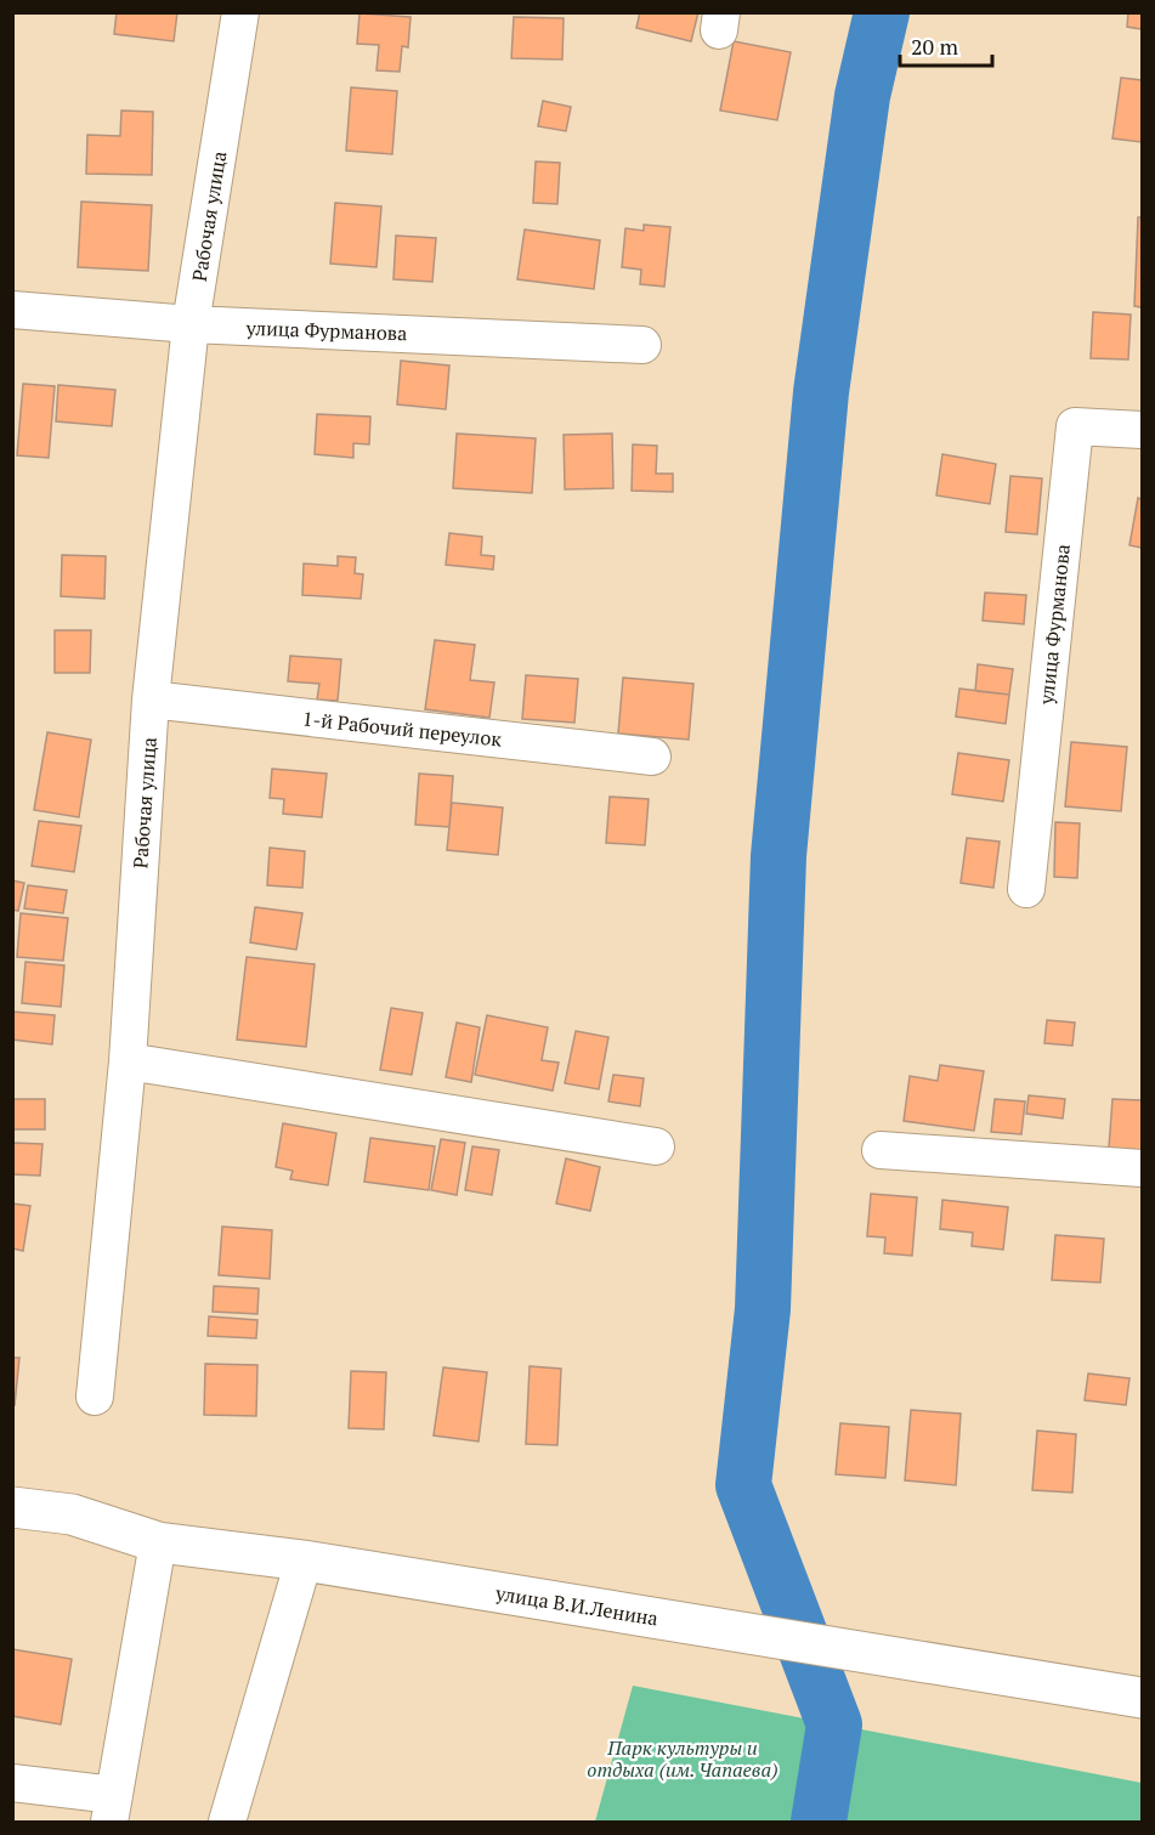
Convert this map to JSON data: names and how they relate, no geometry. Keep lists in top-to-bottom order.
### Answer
{
  "streets": {
    "main road": ["улица В.И.Ленина"],
    "street": ["Рабочая улица", "улица Фурманова", "1-й Рабочий переулок"]
  },
  "crossings": [
    ["Рабочая улица", "улица Фурманова"],
    ["Рабочая улица", "1-й Рабочий переулок"]
  ],
  "parks": ["Парк культуры и отдыха (им. Чапаева)"],
  "scale_bar": "20 m"
}
